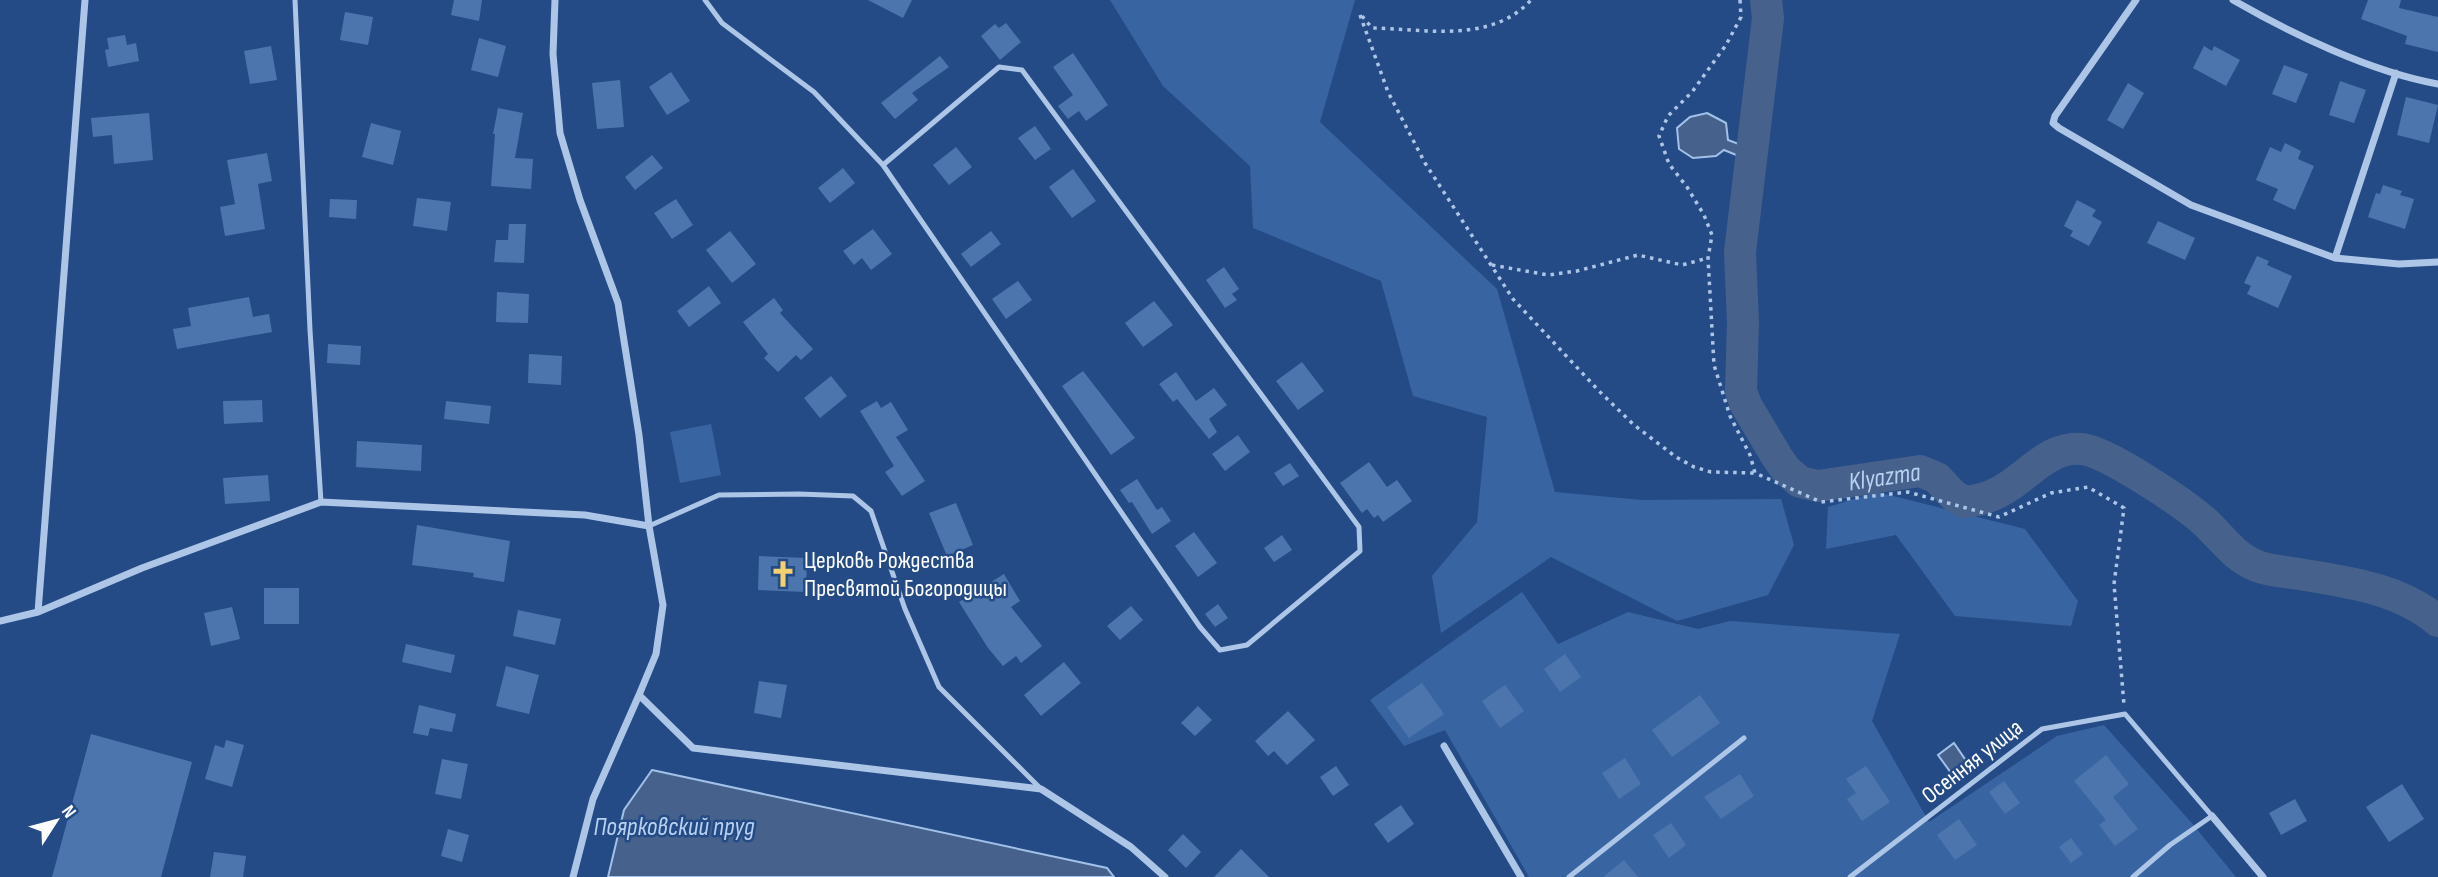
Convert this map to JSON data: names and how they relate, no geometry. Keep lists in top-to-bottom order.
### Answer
{
  "streets": {
    "lane": ["Осенняя улица"]
  },
  "water": ["Klyazma", "Поярковский пруд"],
  "places": {
    "church": ["Церковь Рождества Пресвятой Богородицы"]
  },
  "north": "top right"
}
